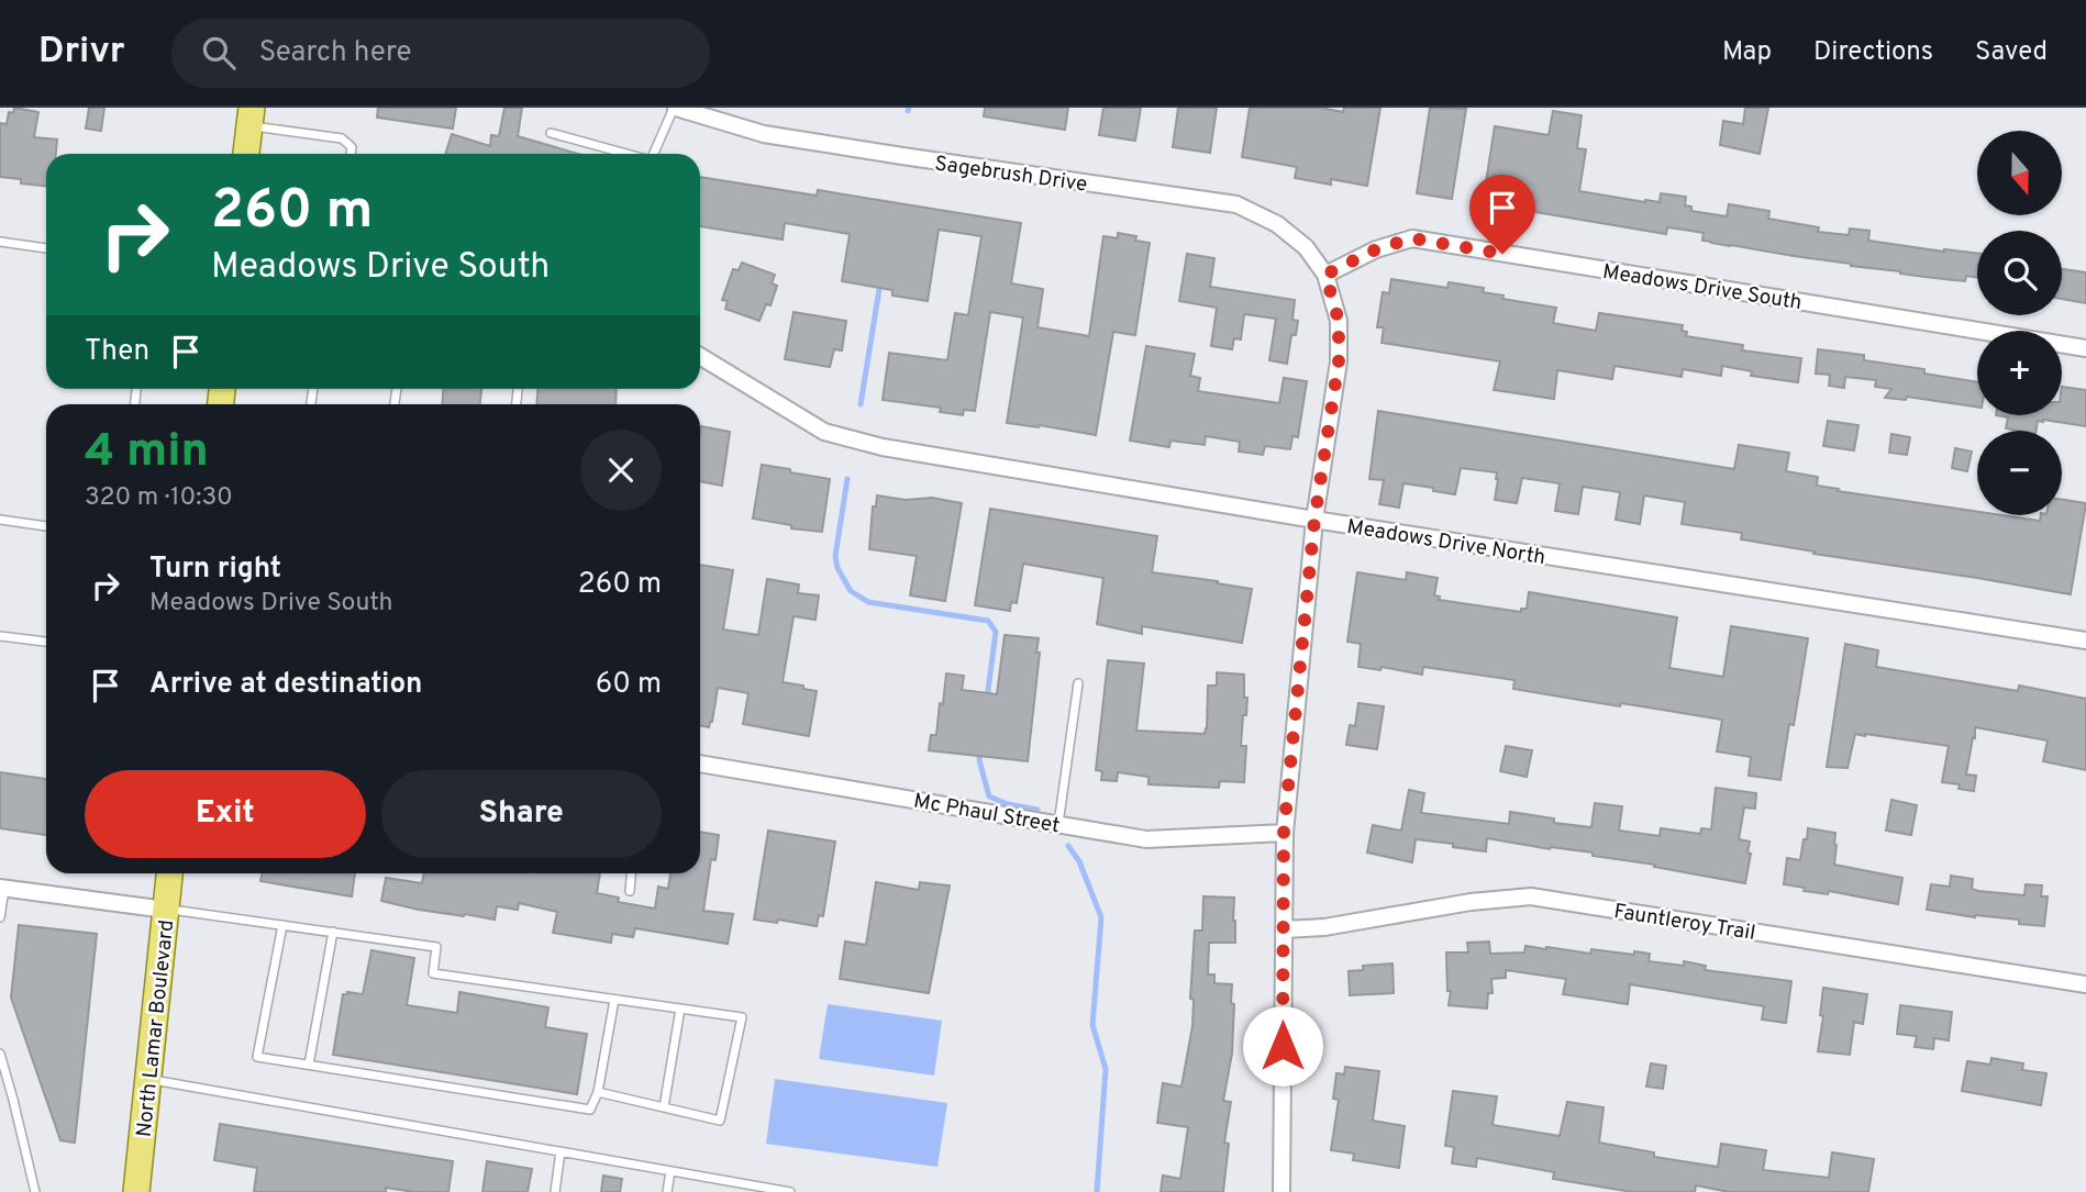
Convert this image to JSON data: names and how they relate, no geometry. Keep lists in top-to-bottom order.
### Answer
{
  "streets": {
    "main road": ["North Lamar Boulevard"],
    "street": [
      "Sagebrush Drive",
      "Meadows Drive South",
      "Meadows Drive North",
      "Mc Phaul Street",
      "Fauntleroy Trail"
    ]
  },
  "crossings": [
    ["Sagebrush Drive", "Meadows Drive South"]
  ],
  "north": "bottom",
  "page": {
    "header": "Drivr",
    "search": "Search here",
    "nav": ["Map", "Directions", "Saved"],
    "map_buttons": ["+", "−"],
    "turn": ["260 m", "Meadows Drive South"],
    "then": "Then",
    "heading": ["4 min", "320 m · 10:30"],
    "list": [
      {
        "name": "Turn right",
        "note": "Meadows Drive South",
        "value": "260 m"
      },
      {
        "name": "Arrive at destination",
        "value": "60 m"
      }
    ],
    "buttons": ["Exit", "Share"]
  }
}
